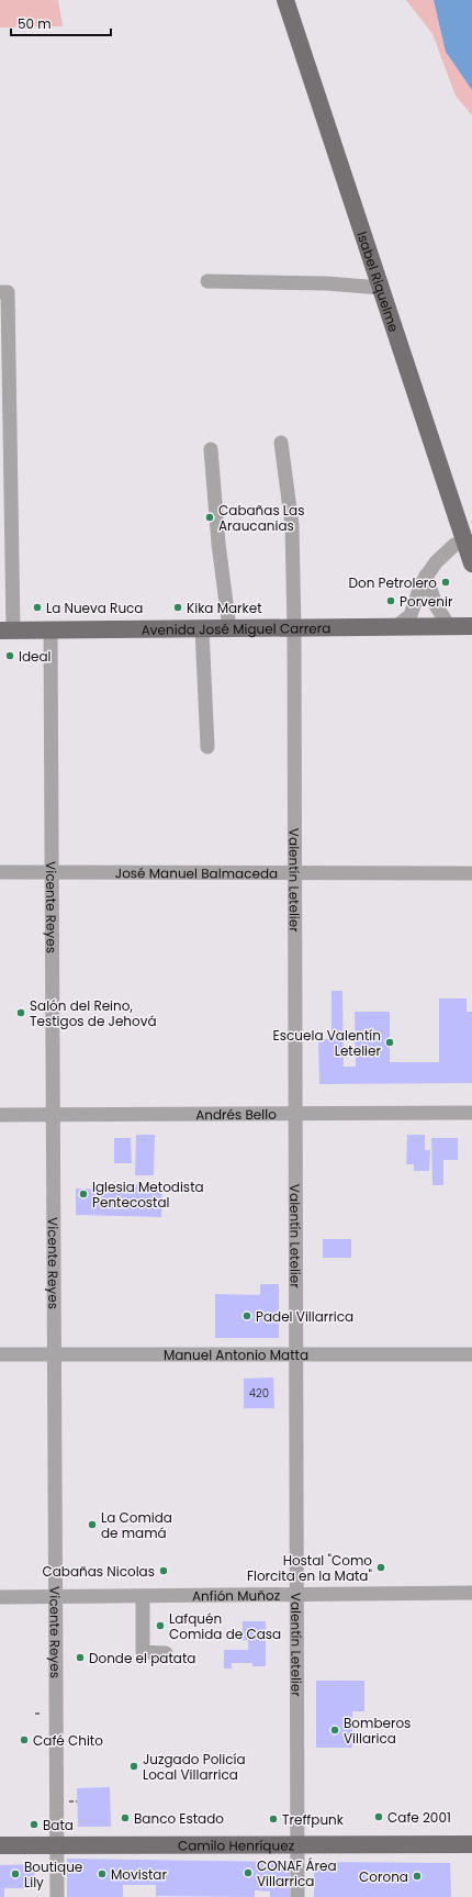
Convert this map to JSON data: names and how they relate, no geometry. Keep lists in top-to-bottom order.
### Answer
{
  "streets": {
    "main road": ["Isabel Riquelme", "Avenida José Miguel Carrera", "Camilo Henríquez"],
    "street": [
      "José Manuel Balmaceda",
      "Valentín Letelier",
      "Vicente Reyes",
      "Andrés Bello",
      "Manuel Antonio Matta",
      "Anfión Muñoz"
    ]
  },
  "crossings": [
    ["Avenida José Miguel Carrera", "Valentín Letelier"],
    ["Avenida José Miguel Carrera", "Vicente Reyes"],
    ["José Manuel Balmaceda", "Valentín Letelier"],
    ["José Manuel Balmaceda", "Vicente Reyes"],
    ["Valentín Letelier", "Andrés Bello"],
    ["Valentín Letelier", "Manuel Antonio Matta"],
    ["Valentín Letelier", "Anfión Muñoz"],
    ["Valentín Letelier", "Camilo Henríquez"],
    ["Vicente Reyes", "Andrés Bello"],
    ["Vicente Reyes", "Manuel Antonio Matta"],
    ["Vicente Reyes", "Anfión Muñoz"],
    ["Vicente Reyes", "Camilo Henríquez"]
  ],
  "places": [
    "Cabañas Las Araucanias",
    "Don Petrolero",
    "Porvenir",
    "La Nueva Ruca",
    "Kika Market",
    "Ideal",
    "Salón del Reino, Testigos de Jehová",
    "Escuela Valentín Letelier",
    "Iglesia Metodista Pentecostal",
    "Padel Villarrica",
    "La Comida de mamá",
    "Hostal \"Como Florcita en la Mata\"",
    "Cabañas Nicolas",
    "Lafquén Comida de Casa",
    "Donde el patata",
    "Bomberos Villarica",
    "Café Chito",
    "Juzgado Policía Local Villarrica",
    "Cafe 2001",
    "Banco Estado",
    "Treffpunk",
    "Bata",
    "CONAF Área Villarrica",
    "Boutique Lily",
    "Movistar",
    "Corona"
  ],
  "house_numbers": ["420"],
  "scale_bar": "50 m"
}
